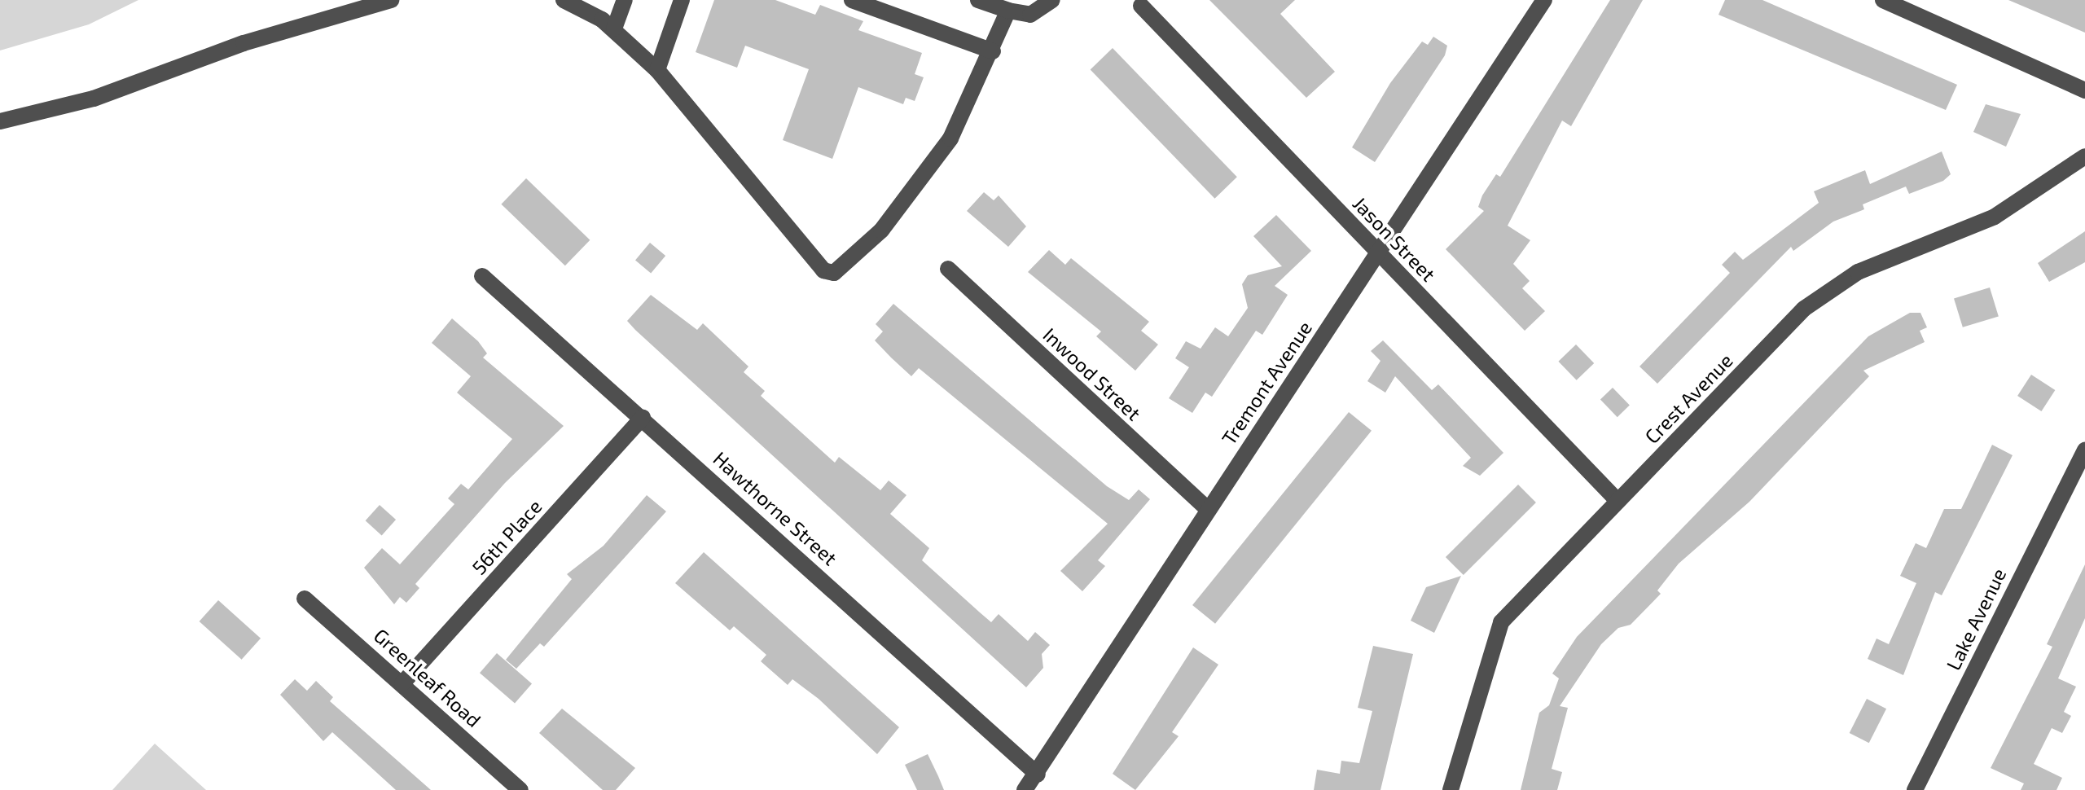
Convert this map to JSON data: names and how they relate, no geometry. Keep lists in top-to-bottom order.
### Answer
{
  "streets": {
    "street": [
      "Jason Street",
      "Inwood Street",
      "Tremont Avenue",
      "Crest Avenue",
      "Hawthorne Street",
      "56th Place",
      "Lake Avenue",
      "Greenleaf Road"
    ]
  },
  "crossings": [
    ["Jason Street", "Tremont Avenue"],
    ["Jason Street", "Crest Avenue"],
    ["Inwood Street", "Tremont Avenue"],
    ["Tremont Avenue", "Hawthorne Street"],
    ["Hawthorne Street", "56th Place"],
    ["56th Place", "Greenleaf Road"]
  ]
}
